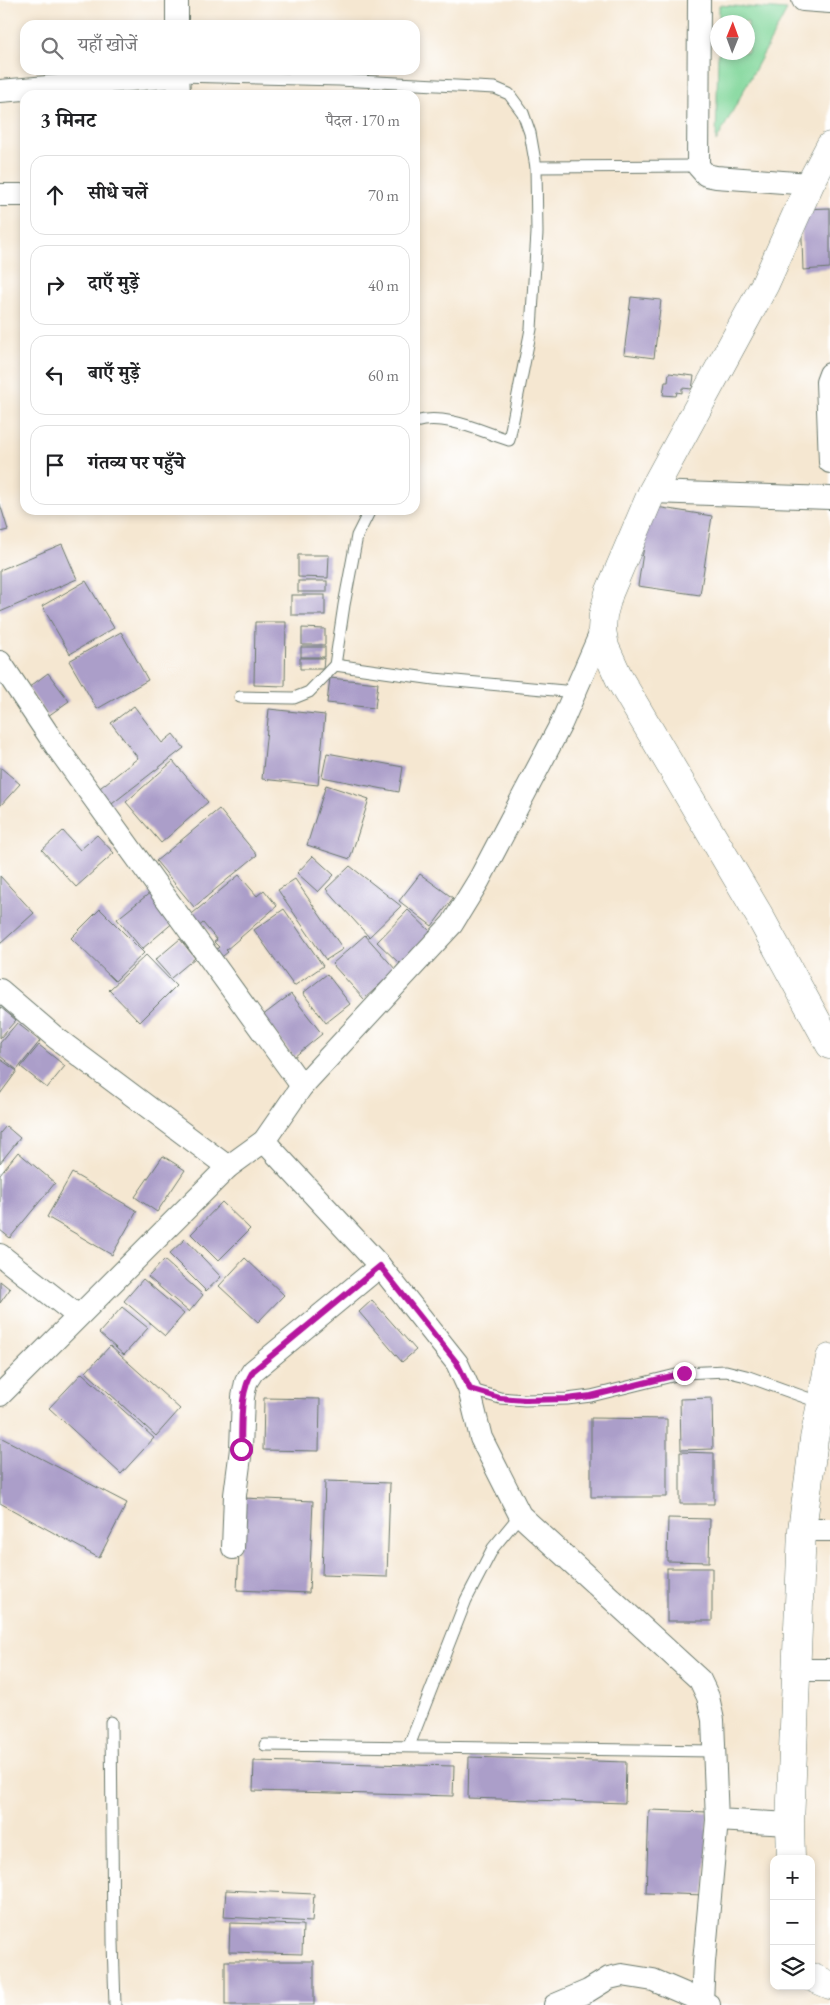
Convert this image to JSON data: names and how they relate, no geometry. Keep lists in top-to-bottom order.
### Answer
{
  "north": "top",
  "page": {
    "search": "यहाँ खोजें",
    "heading": ["3 मिनट", "पैदल · 170 m"],
    "list": [
      ["सीधे चलें", "70 m"],
      ["दाएँ मुड़ें", "40 m"],
      ["बाएँ मुड़ें", "60 m"],
      "गंतव्य पर पहुँचे"
    ],
    "map_buttons": ["+", "−"]
  }
}
